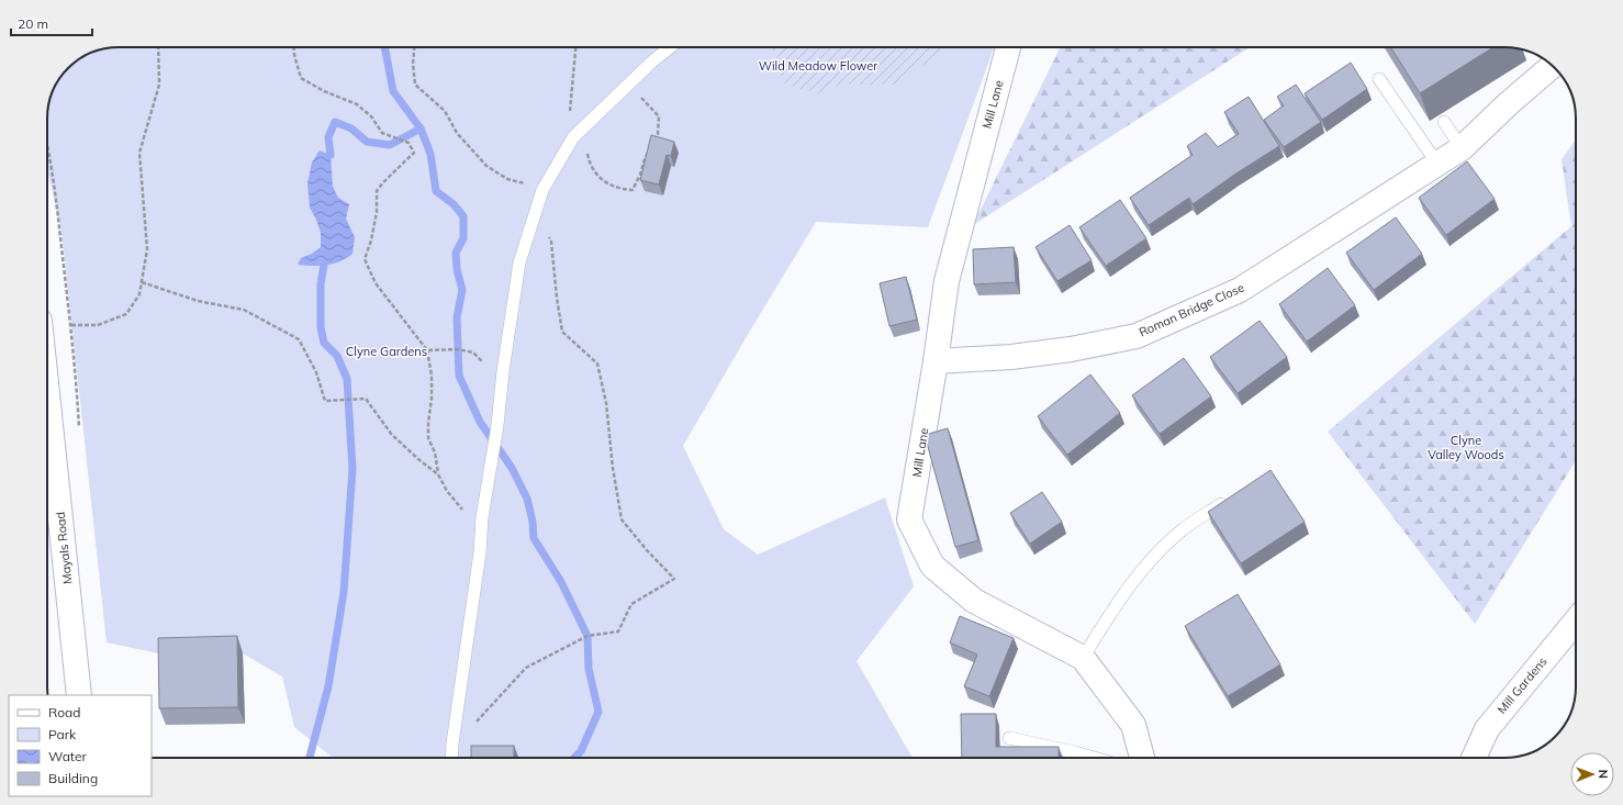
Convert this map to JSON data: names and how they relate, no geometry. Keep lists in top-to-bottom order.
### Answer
{
  "streets": {
    "street": [
      "Mill Lane",
      "Roman Bridge Close",
      "Mayals Road",
      "Mill Gardens"
    ]
  },
  "crossings": [
    ["Mill Lane", "Roman Bridge Close"]
  ],
  "parks": ["Wild Meadow Flower", "Clyne Gardens", "Clyne Valley Woods"],
  "legend": [
    "Road",
    "Park",
    "Water",
    "Building"
  ],
  "scale_bar": "20 m",
  "north": "right"
}
